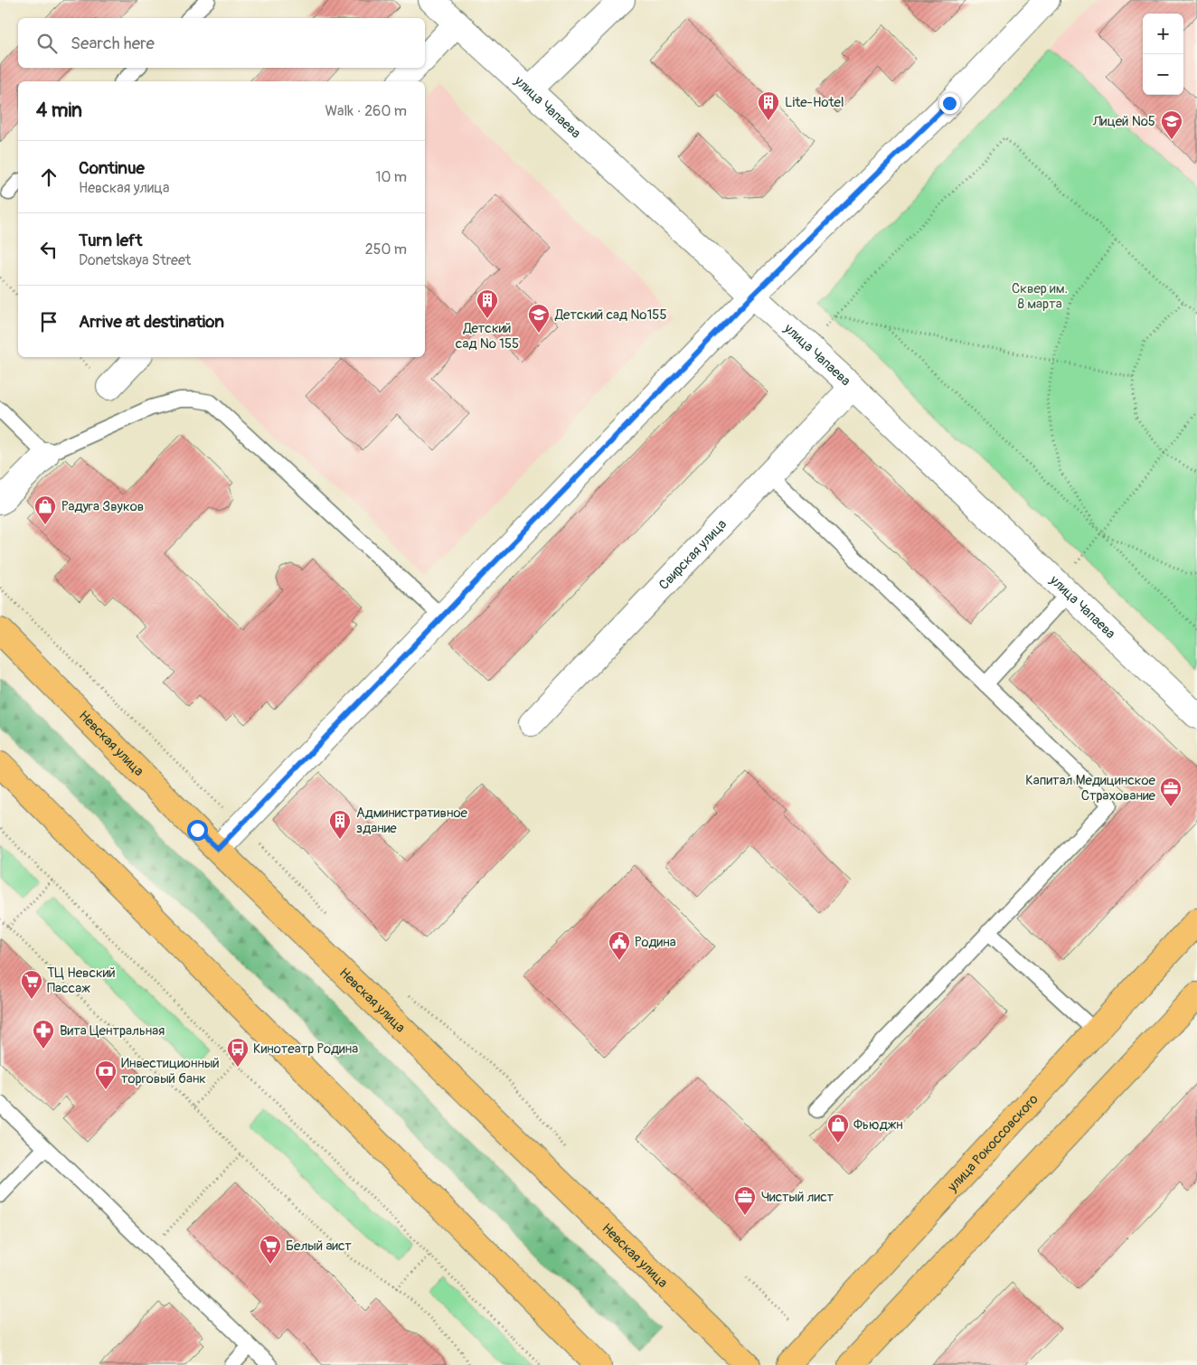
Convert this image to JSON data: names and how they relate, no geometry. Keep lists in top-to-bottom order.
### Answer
{
  "streets": {
    "main road": ["Невская улица", "улица Рокоссовского"],
    "street": ["улица Чапаева", "Свирская улица"]
  },
  "crossings": [
    ["улица Чапаева", "Свирская улица"]
  ],
  "parks": ["Сквер им. 8 марта"],
  "places": {
    "building": ["Lite-Hotel", "Детский сад № 155", "Административное здание"],
    "school or university": ["Лицей №5", "Детский сад №155"],
    "shop": ["Радуга Звуков", "Фьюджн"],
    "office": ["Капитал Медицинское Страхование", "Чистый лист"],
    "public building": ["Родина"],
    "supermarket": ["ТЦ Невский Пассаж", "Белый аист"],
    "pharmacy": ["Вита Центральная"],
    "bus stop": ["Кинотеатр Родина"],
    "bank": ["Инвестиционный торговый банк"]
  },
  "page": {
    "map_buttons": ["+", "−"],
    "search": "Search here",
    "heading": ["4 min", "Walk · 260 m"],
    "list": [
      ["Continue", "Невская улица", "10 m"],
      ["Turn left", "Donetskaya Street", "250 m"],
      "Arrive at destination"
    ]
  }
}
